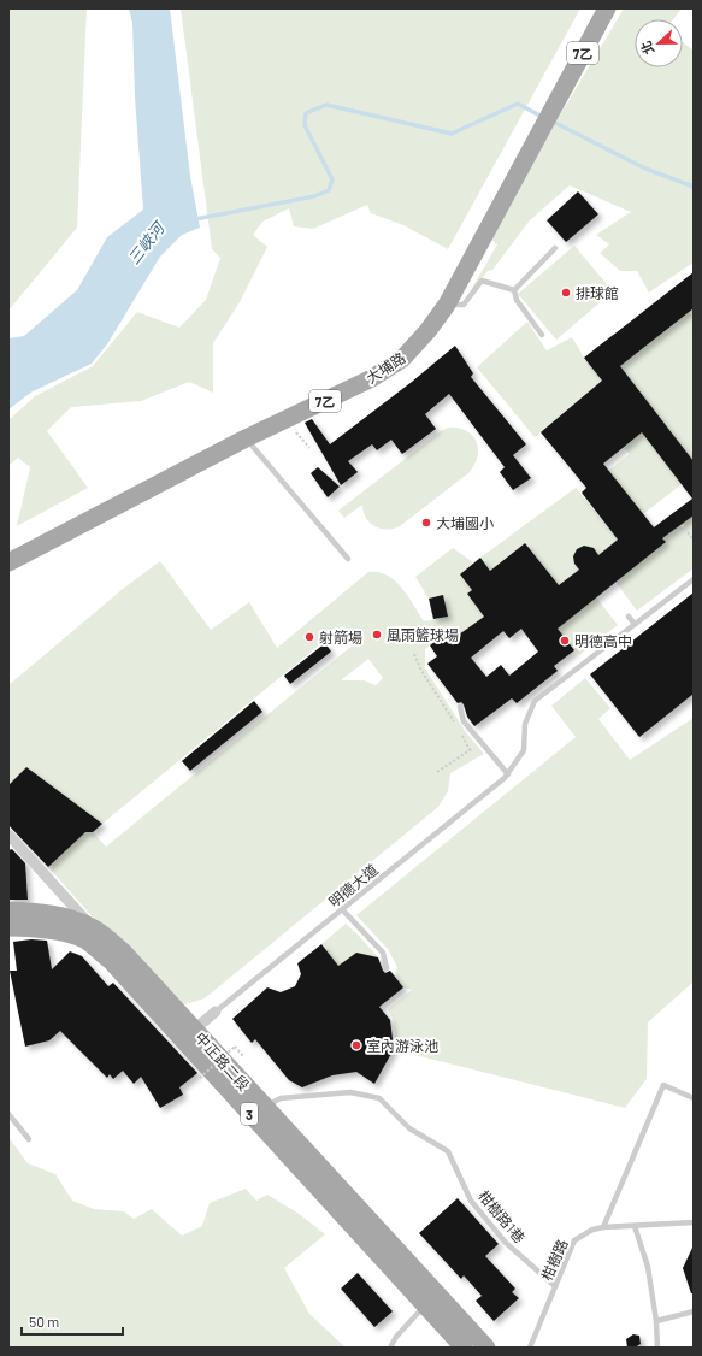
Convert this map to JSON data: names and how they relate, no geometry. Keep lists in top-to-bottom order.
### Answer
{
  "streets": {
    "main road": [
      "7乙",
      "大埔路",
      "中正路二段",
      "3"
    ],
    "lane": ["明德大道", "柑樹路1巷", "柑樹路"]
  },
  "crossings": [
    ["中正路二段", "柑樹路1巷"],
    ["柑樹路1巷", "柑樹路"]
  ],
  "water": ["三峽河"],
  "places": [
    "排球館",
    "大埔國小",
    "風雨籃球場",
    "射箭場",
    "明德高中",
    "室內游泳池"
  ],
  "scale_bar": "50 m",
  "north": "left"
}
